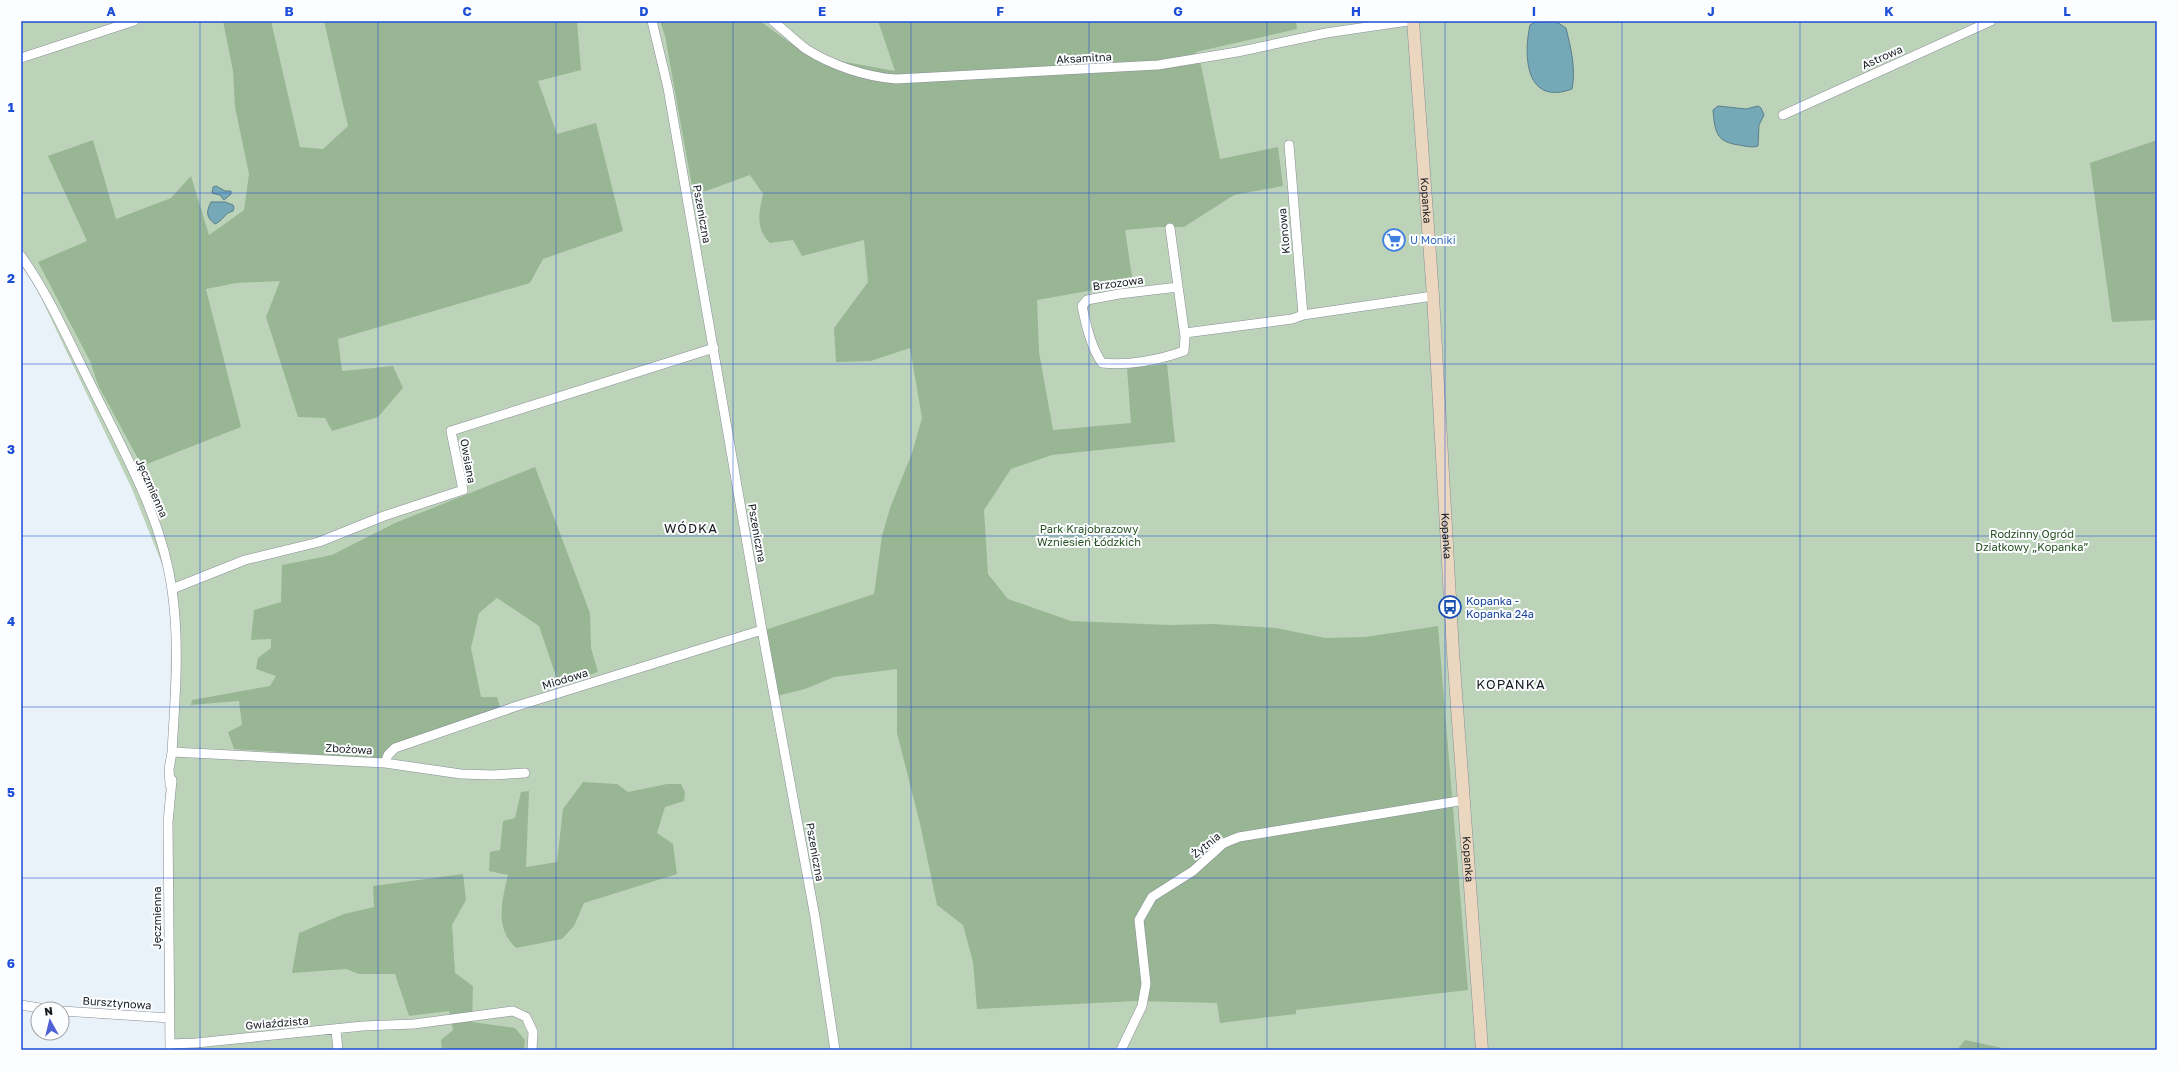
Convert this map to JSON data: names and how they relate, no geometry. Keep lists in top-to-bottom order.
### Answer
{
  "streets": {
    "street": [
      "Astrowa",
      "Aksamitna",
      "Kopanka",
      "Pszeniczna",
      "Klonowa",
      "Brzozowa",
      "Owsiana",
      "Jęczmienna",
      "Miodowa",
      "Zbożowa",
      "Żytnia",
      "Bursztynowa",
      "Gwiaździsta"
    ]
  },
  "crossings": [
    ["Kopanka", "Żytnia"],
    ["Pszeniczna", "Owsiana"],
    ["Pszeniczna", "Miodowa"],
    ["Owsiana", "Jęczmienna"],
    ["Jęczmienna", "Zbożowa"],
    ["Jęczmienna", "Bursztynowa"],
    ["Jęczmienna", "Gwiaździsta"],
    ["Miodowa", "Zbożowa"]
  ],
  "districts": ["WÓDKA", "KOPANKA"],
  "parks": ["Park Krajobrazowy Wzniesień Łódzkich", "Rodzinny Ogród Działkowy „Kopanka”"],
  "places": {
    "supermarket": ["U Moniki"],
    "bus stop": ["Kopanka - Kopanka 24a"]
  },
  "north": "top",
  "grid": {
    "columns": [
      "A",
      "B",
      "C",
      "D",
      "E",
      "F",
      "G",
      "H",
      "I",
      "J",
      "K",
      "L"
    ],
    "rows": [
      "1",
      "2",
      "3",
      "4",
      "5",
      "6"
    ]
  }
}
